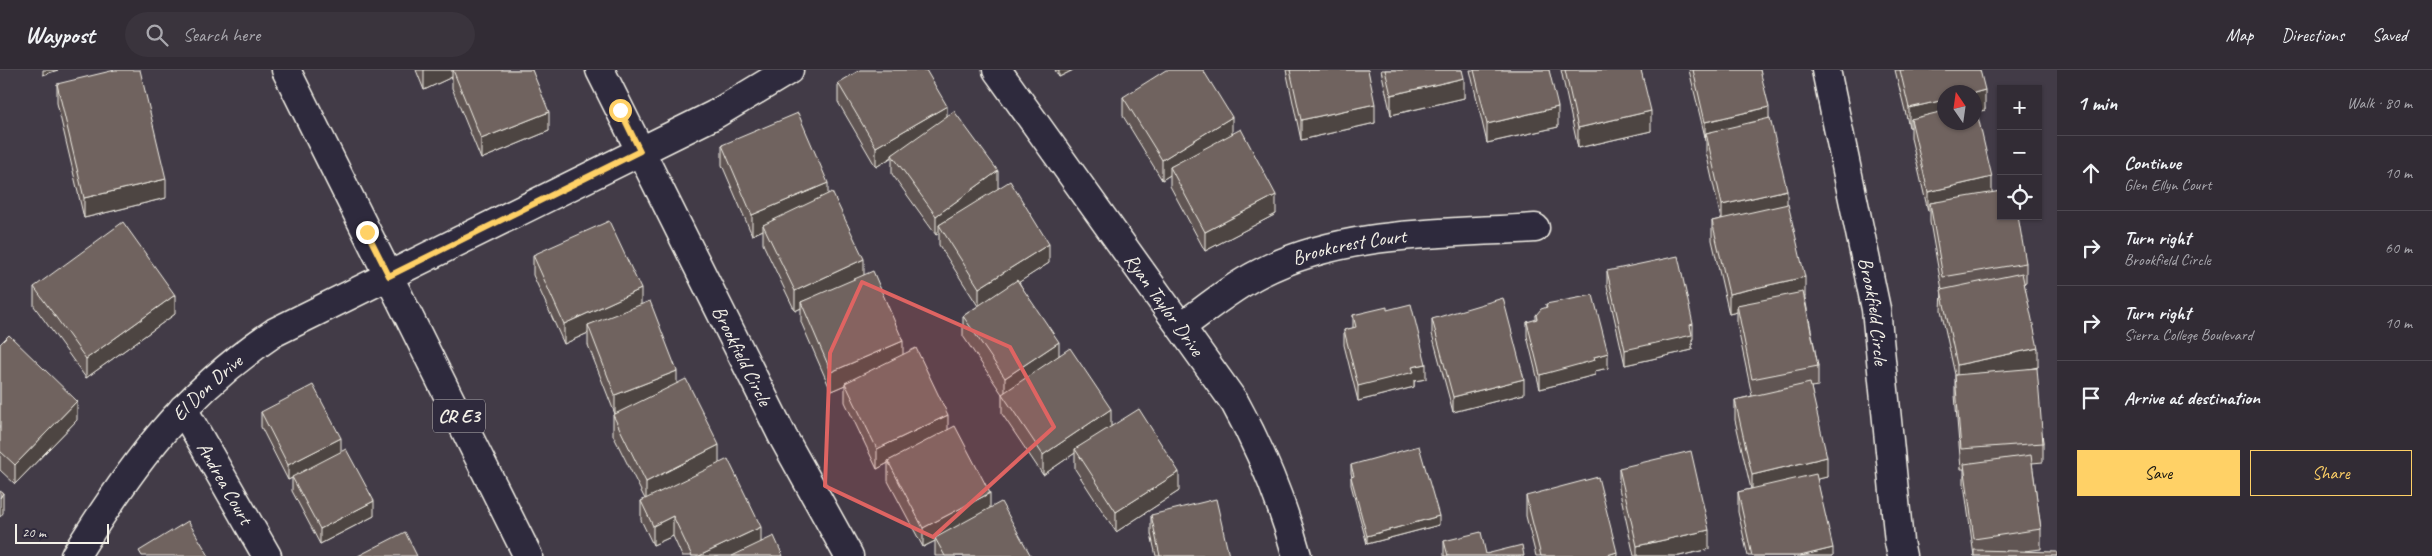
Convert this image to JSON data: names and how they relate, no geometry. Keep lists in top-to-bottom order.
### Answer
{
  "streets": {
    "street": [
      "Brookcrest Court",
      "Ryan Taylor Drive",
      "Brookfield Circle",
      "El Don Drive",
      "CR E3",
      "Andrea Court"
    ]
  },
  "crossings": [
    ["Brookcrest Court", "Ryan Taylor Drive"],
    ["El Don Drive", "CR E3"],
    ["El Don Drive", "Andrea Court"]
  ],
  "scale_bar": "20 m",
  "north": "top",
  "page": {
    "header": "Waypost",
    "search": "Search here",
    "nav": ["Map", "Directions", "Saved"],
    "heading": ["1 min", "Walk · 80 m"],
    "map_buttons": ["+", "−"],
    "list": [
      ["Continue", "Glen Ellyn Court", "10 m"],
      ["Turn right", "Brookfield Circle", "60 m"],
      ["Turn right", "Sierra College Boulevard", "10 m"],
      "Arrive at destination"
    ],
    "buttons": ["Save", "Share"],
    "scale": "20 m"
  }
}
